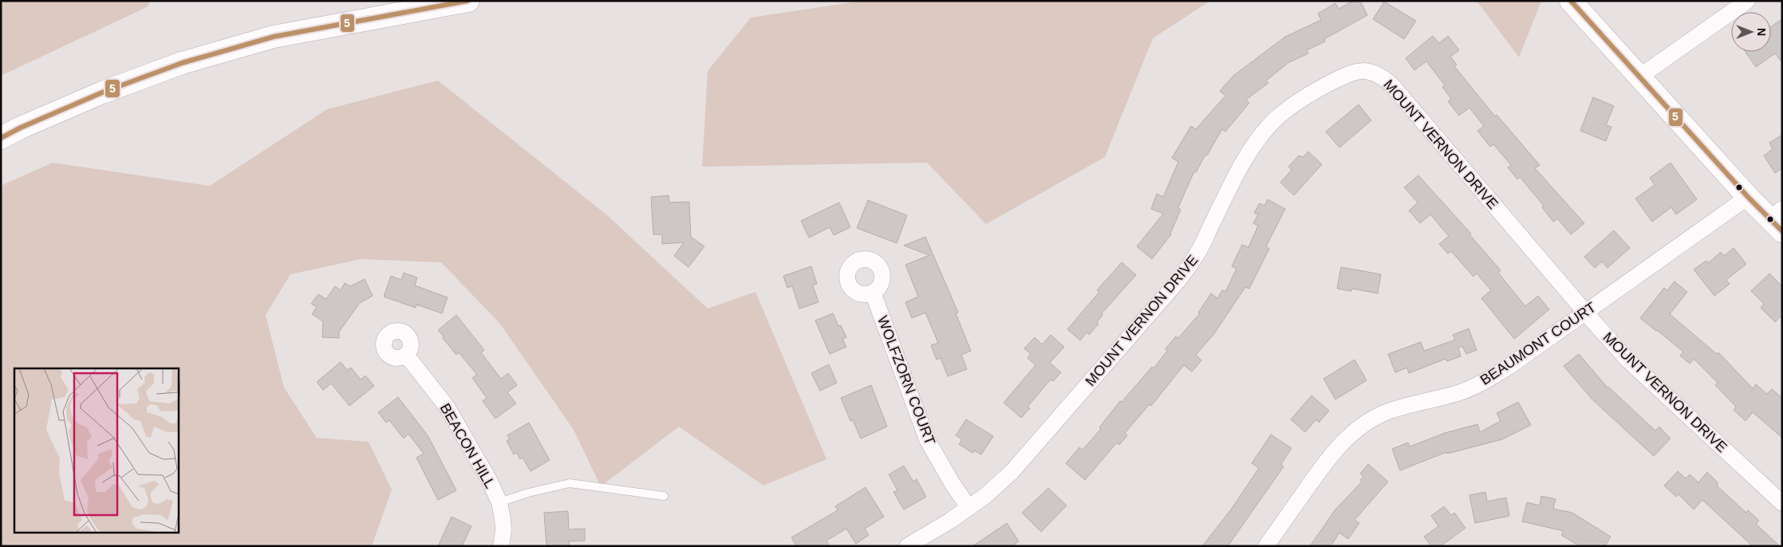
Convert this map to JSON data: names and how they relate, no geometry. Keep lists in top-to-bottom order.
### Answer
{
  "streets": {
    "street": [
      "MOUNT VERNON DRIVE",
      "BEAUMONT COURT",
      "WOLFZORN COURT",
      "BEACON HILL"
    ]
  },
  "crossings": [
    ["MOUNT VERNON DRIVE", "BEAUMONT COURT"],
    ["MOUNT VERNON DRIVE", "WOLFZORN COURT"]
  ],
  "lines": ["transit line 5"],
  "north": "right"
}
